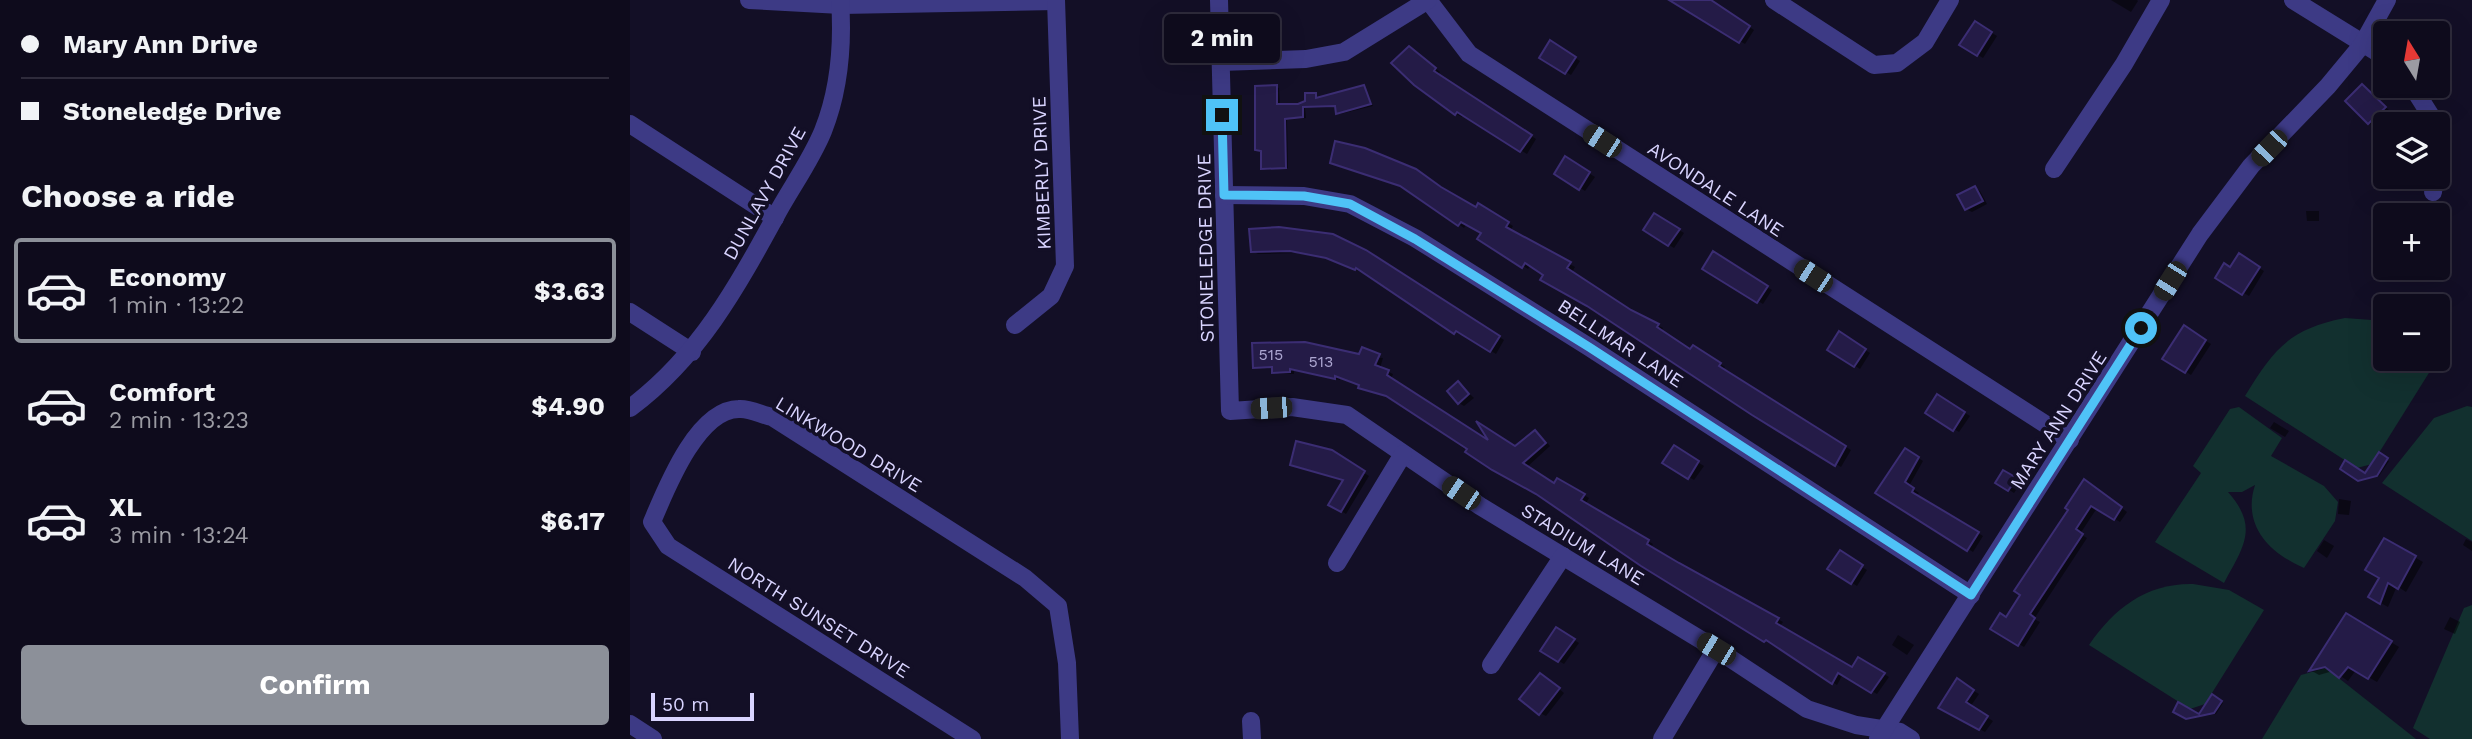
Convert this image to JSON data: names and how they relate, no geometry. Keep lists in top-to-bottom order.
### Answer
{
  "streets": {
    "street": [
      "KIMBERLY DRIVE",
      "AVONDALE LANE",
      "DUNLAVY DRIVE",
      "STONELEDGE DRIVE",
      "BELLMAR LANE",
      "MARY ANN DRIVE",
      "LINKWOOD DRIVE",
      "STADIUM LANE",
      "NORTH SUNSET DRIVE"
    ]
  },
  "crossings": [
    ["AVONDALE LANE", "MARY ANN DRIVE"],
    ["STONELEDGE DRIVE", "BELLMAR LANE"],
    ["STONELEDGE DRIVE", "STADIUM LANE"],
    ["BELLMAR LANE", "MARY ANN DRIVE"],
    ["MARY ANN DRIVE", "STADIUM LANE"],
    ["LINKWOOD DRIVE", "NORTH SUNSET DRIVE"]
  ],
  "house_numbers": ["515", "513"],
  "scale_bar": "50 m",
  "north": "top",
  "page": {
    "banner": ["Mary Ann Drive", "Stoneledge Drive"],
    "bubble": "2 min",
    "map_buttons": ["+", "−"],
    "heading": "Choose a ride",
    "list": [
      {
        "name": "Economy",
        "note": "1 min · 13:22",
        "value": "$3.63"
      },
      {
        "name": "Comfort",
        "note": "2 min · 13:23",
        "value": "$4.90"
      },
      {
        "name": "XL",
        "note": "3 min · 13:24",
        "value": "$6.17"
      }
    ],
    "buttons": "Confirm",
    "scale": "50 m"
  }
}
